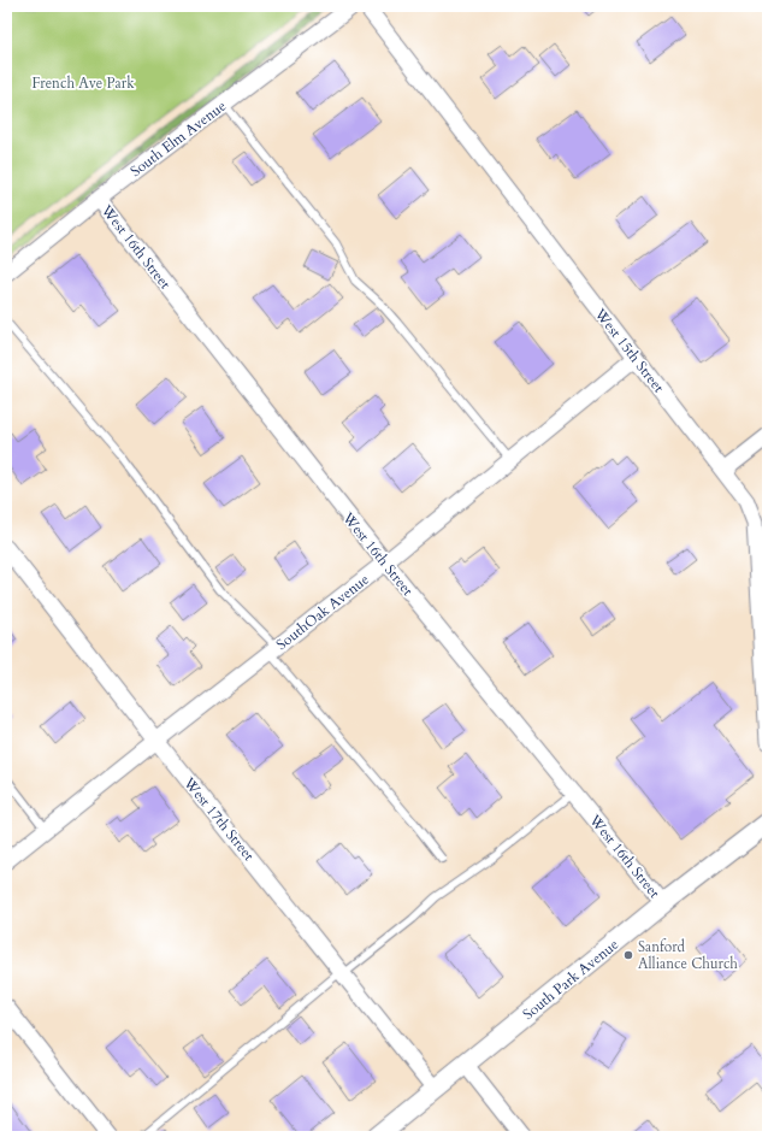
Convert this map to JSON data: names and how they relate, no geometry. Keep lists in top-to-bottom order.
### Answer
{
  "streets": {
    "street": [
      "South Elm Avenue",
      "West 16th Street",
      "West 15th Street",
      "SouthOak Avenue",
      "West 17th Street",
      "South Park Avenue"
    ]
  },
  "crossings": [
    ["South Elm Avenue", "West 16th Street"],
    ["West 16th Street", "SouthOak Avenue"],
    ["West 16th Street", "South Park Avenue"],
    ["West 15th Street", "SouthOak Avenue"],
    ["SouthOak Avenue", "West 17th Street"],
    ["West 17th Street", "South Park Avenue"]
  ],
  "parks": ["French Ave Park"],
  "places": ["Sanford Alliance Church"]
}
